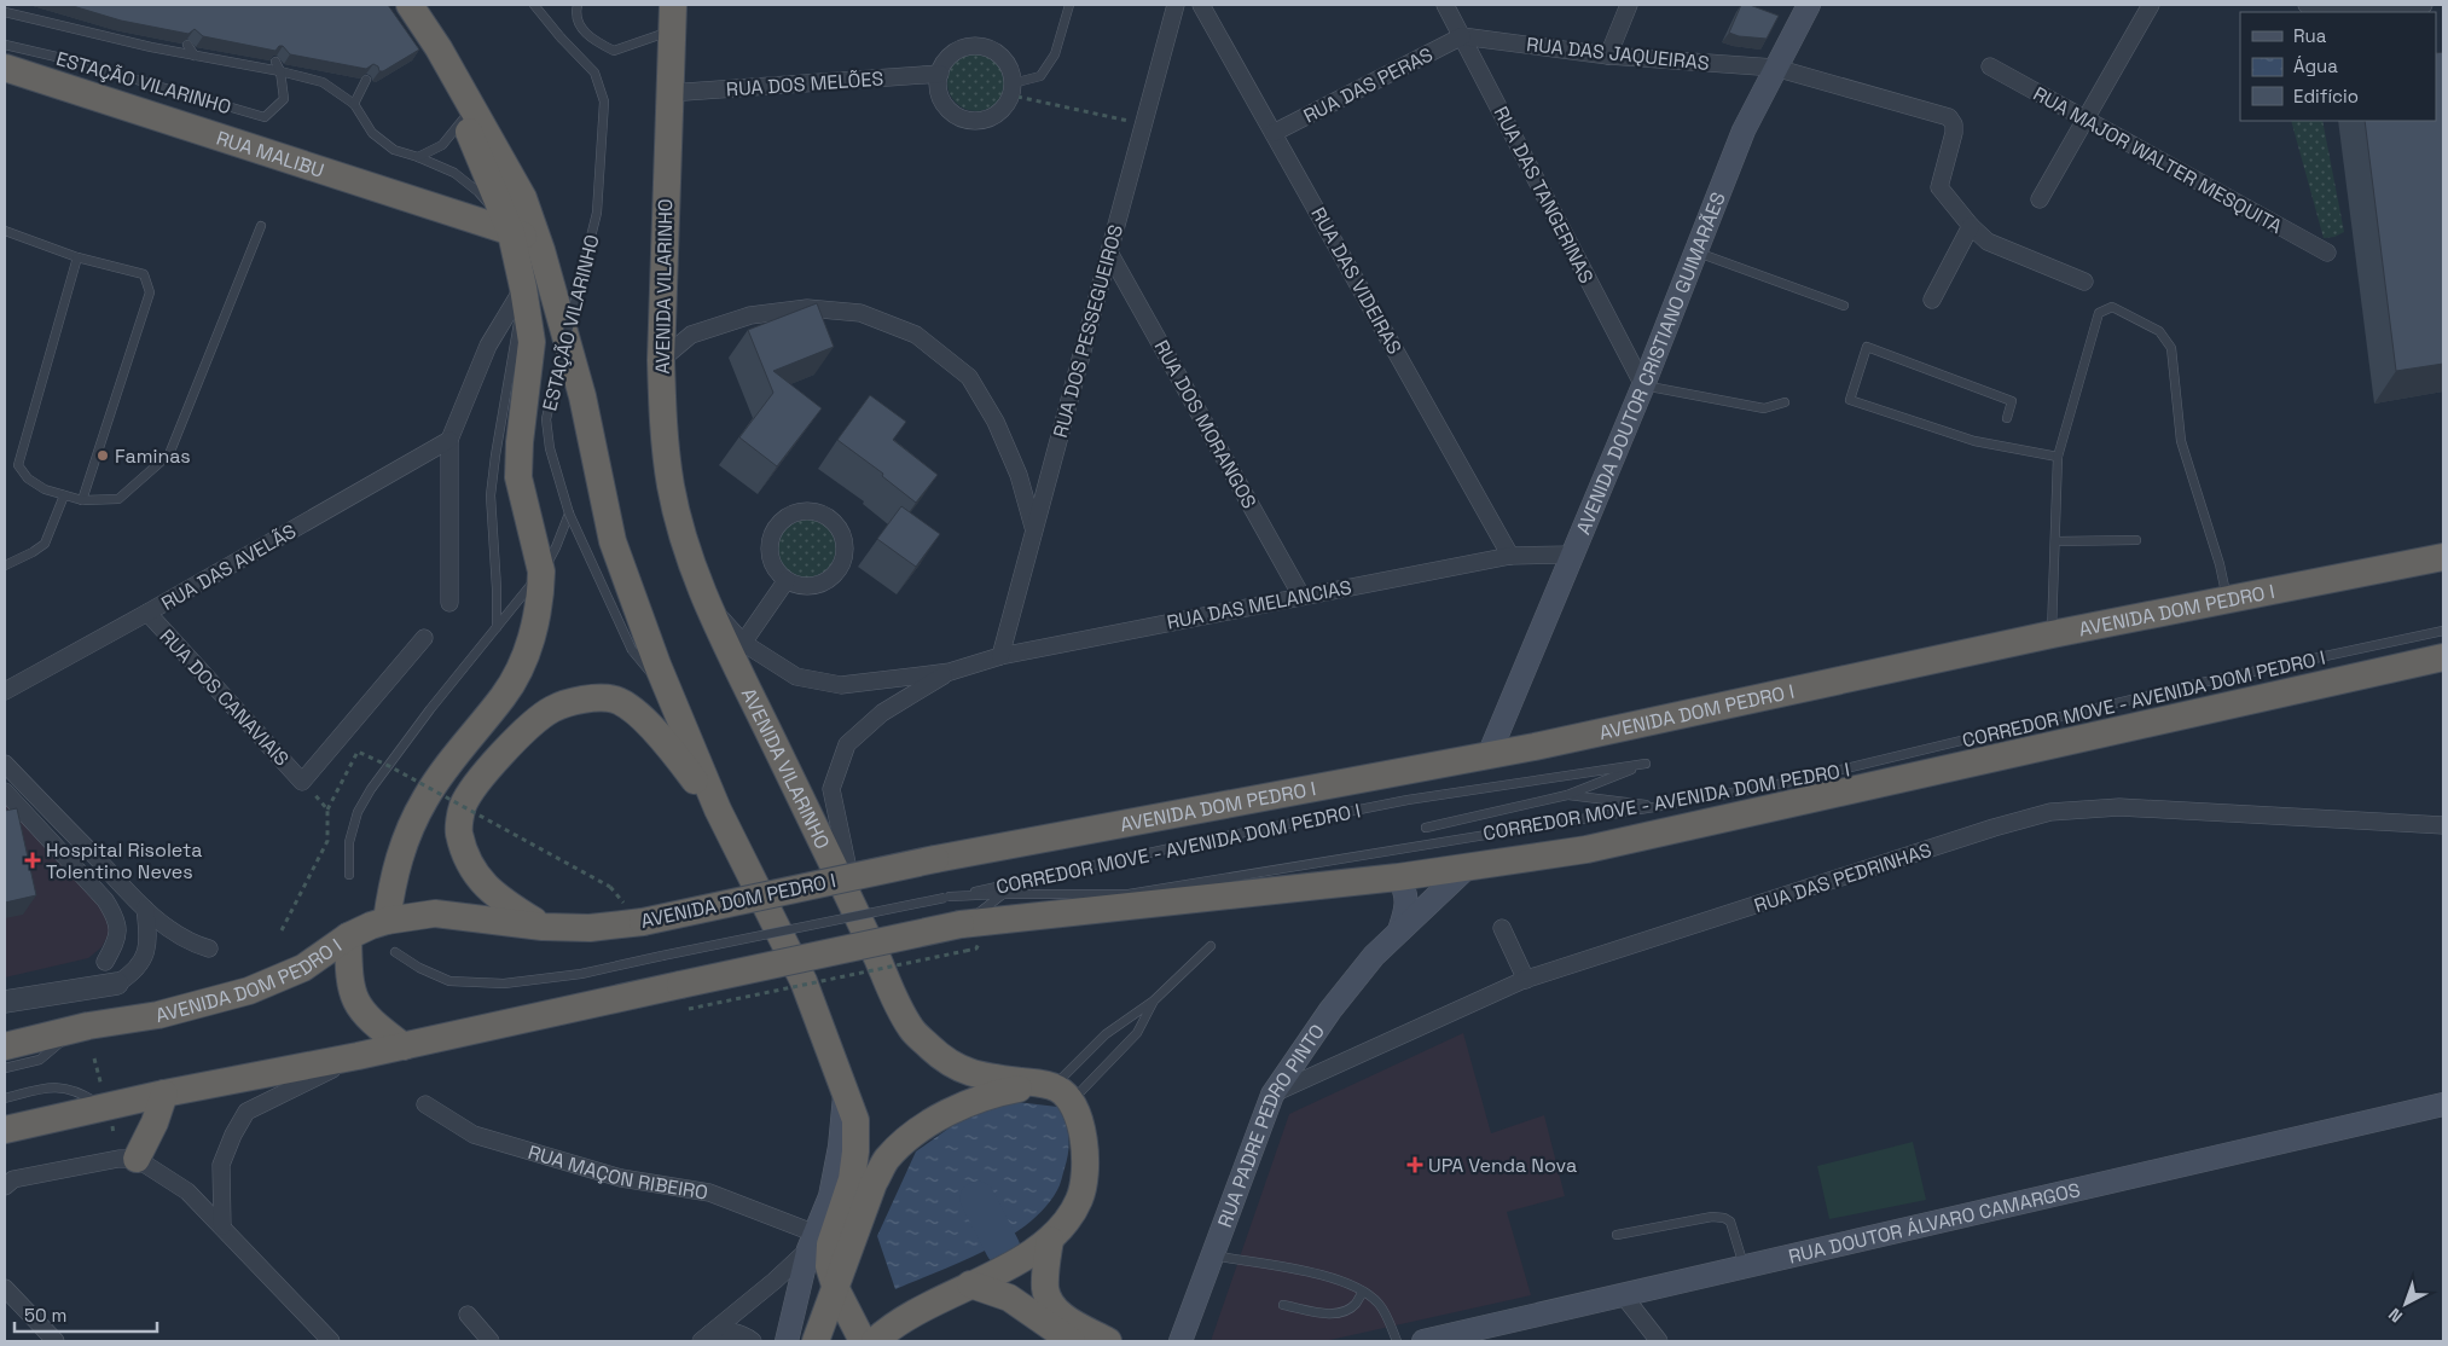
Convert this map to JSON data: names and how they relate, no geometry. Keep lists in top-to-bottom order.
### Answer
{
  "streets": {
    "highway": ["RUA MALIBU", "AVENIDA VILARINHO", "AVENIDA DOM PEDRO I"],
    "main road": ["AVENIDA DOUTOR CRISTIANO GUIMARÃES", "RUA PADRE PEDRO PINTO", "RUA DOUTOR ÁLVARO CAMARGOS"],
    "street": [
      "RUA DAS JAQUEIRAS",
      "RUA DOS MELÕES",
      "RUA DAS PERAS",
      "RUA MAJOR WALTER MESQUITA",
      "RUA DAS TANGERINAS",
      "RUA DAS VIDEIRAS",
      "RUA DOS PESSEGUEIROS",
      "RUA DOS MORANGOS",
      "RUA DAS AVELÃS",
      "RUA DAS MELANCIAS",
      "RUA DOS CANAVIAIS",
      "RUA DAS PEDRINHAS",
      "RUA MAÇON RIBEIRO"
    ],
    "lane": ["ESTAÇÃO VILARINHO", "CORREDOR MOVE - AVENIDA DOM PEDRO I"]
  },
  "crossings": [
    ["RUA DAS JAQUEIRAS", "RUA DAS PERAS"],
    ["RUA DAS JAQUEIRAS", "RUA DAS TANGERINAS"],
    ["RUA DAS JAQUEIRAS", "AVENIDA DOUTOR CRISTIANO GUIMARÃES"],
    ["ESTAÇÃO VILARINHO", "RUA MALIBU"],
    ["RUA DOS MELÕES", "AVENIDA VILARINHO"],
    ["RUA DAS PERAS", "RUA DAS TANGERINAS"],
    ["RUA DAS PERAS", "RUA DAS VIDEIRAS"],
    ["RUA DAS TANGERINAS", "AVENIDA DOUTOR CRISTIANO GUIMARÃES"],
    ["RUA DAS VIDEIRAS", "RUA DAS MELANCIAS"],
    ["AVENIDA VILARINHO", "RUA DAS MELANCIAS"],
    ["RUA DOS PESSEGUEIROS", "RUA DOS MORANGOS"],
    ["RUA DOS PESSEGUEIROS", "RUA DAS MELANCIAS"],
    ["AVENIDA DOUTOR CRISTIANO GUIMARÃES", "RUA DAS MELANCIAS"],
    ["AVENIDA DOUTOR CRISTIANO GUIMARÃES", "AVENIDA DOM PEDRO I"],
    ["RUA DOS MORANGOS", "RUA DAS MELANCIAS"],
    ["RUA DAS AVELÃS", "RUA DOS CANAVIAIS"],
    ["RUA DAS PEDRINHAS", "RUA PADRE PEDRO PINTO"]
  ],
  "places": {
    "other": ["Faminas"],
    "health": ["Hospital Risoleta Tolentino Neves", "UPA Venda Nova"]
  },
  "legend": ["Rua", "Água", "Edifício"],
  "scale_bar": "50 m",
  "north": "bottom left"
}
